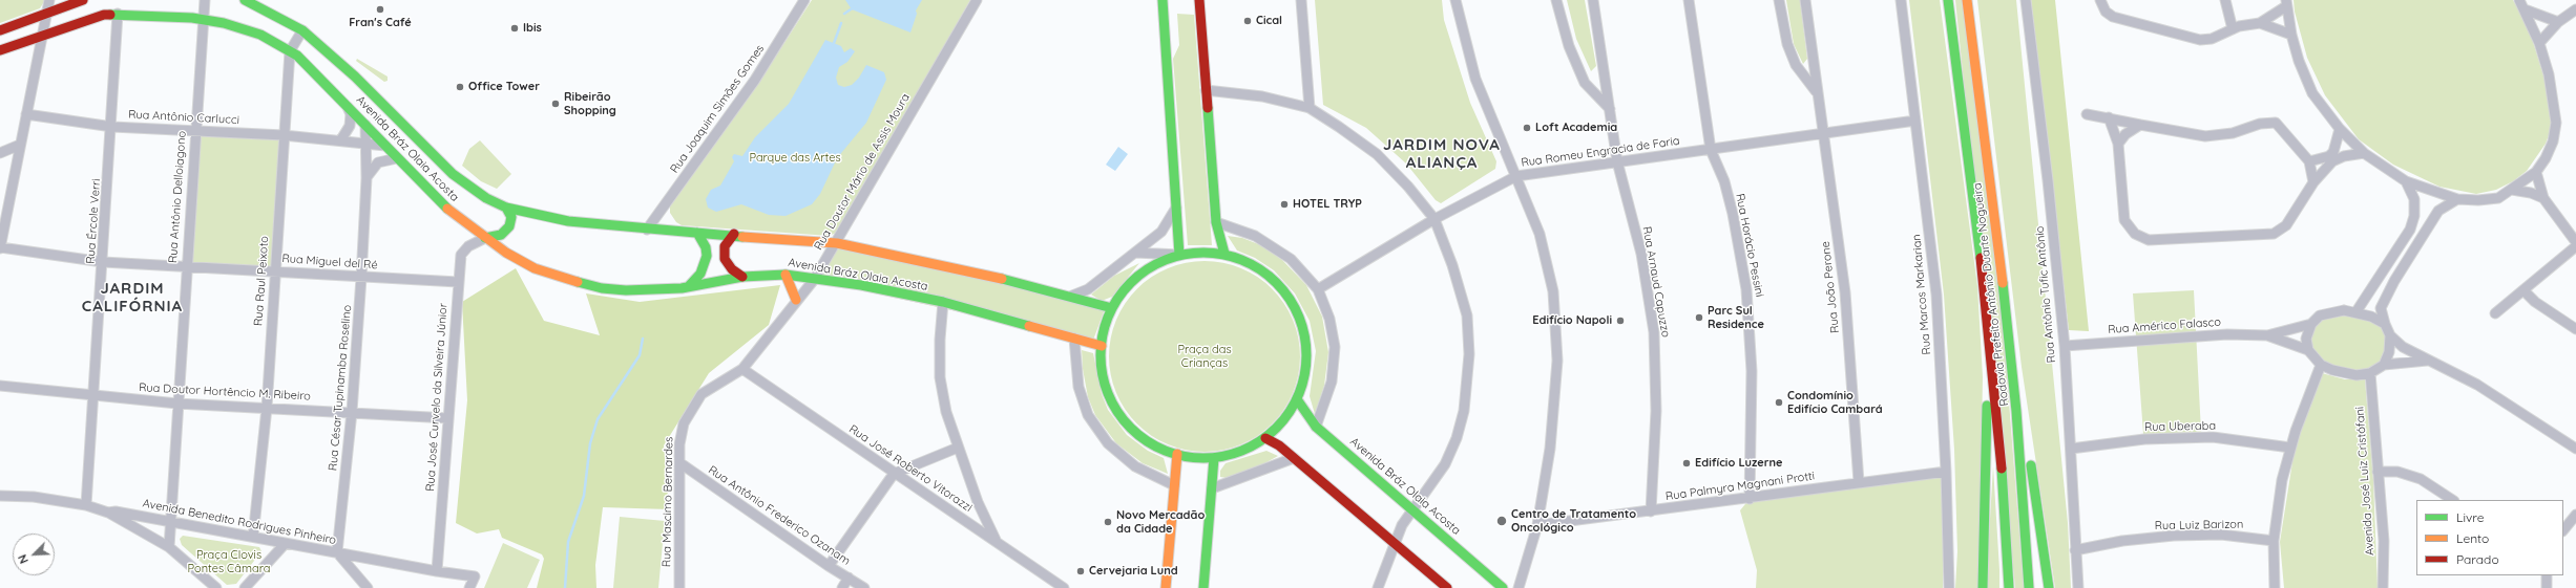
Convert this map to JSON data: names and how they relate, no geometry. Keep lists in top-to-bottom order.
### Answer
{
  "streets": {
    "main road": ["Avenida Bráz Olaia Acosta", "Rodovia Prefeito Antônio Duarte Nogueira"],
    "street": [
      "Rua Joaquim Simões Gomes",
      "Rua Antônio Carlucci",
      "Rua Romeu Engracia de Faria",
      "Rua Doutor Mário de Assis Moura",
      "Rua Antônio Delloiagono",
      "Rua Ércole Verri",
      "Rua Horácio Pessini",
      "Rua Miguel del Ré",
      "Rua Raul Peixoto",
      "Rua Arnaud Capuzzo",
      "Rua João Perone",
      "Rua Marcos Markarian",
      "Rua Antônio Tufic Antônio",
      "Rua Américo Falasco",
      "Rua César Tupinamba Roselino",
      "Rua Doutor Hortêncio M. Ribeiro",
      "Rua José Curvelo da Silveira Júnior",
      "Rua Uberaba",
      "Rua José Roberto Vitorazzi",
      "Avenida José Luiz Cristófani",
      "Rua Palmyra Magnani Protti",
      "Rua Mascimo Bernardes",
      "Rua Antônio Frederico Ozanam",
      "Avenida Benedito Rodrigues Pinheiro",
      "Rua Luiz Barizon"
    ]
  },
  "crossings": [
    ["Rua Joaquim Simões Gomes", "Avenida Bráz Olaia Acosta"],
    ["Rua Antônio Carlucci", "Avenida Bráz Olaia Acosta"],
    ["Rua Antônio Carlucci", "Rua Antônio Delloiagono"],
    ["Rua Antônio Carlucci", "Rua Ércole Verri"],
    ["Rua Antônio Carlucci", "Rua Raul Peixoto"],
    ["Rua Antônio Carlucci", "Rua César Tupinamba Roselino"],
    ["Avenida Bráz Olaia Acosta", "Rua Doutor Mário de Assis Moura"],
    ["Avenida Bráz Olaia Acosta", "Rua Antônio Delloiagono"],
    ["Avenida Bráz Olaia Acosta", "Rua Ércole Verri"],
    ["Avenida Bráz Olaia Acosta", "Rua Raul Peixoto"],
    ["Avenida Bráz Olaia Acosta", "Rua César Tupinamba Roselino"],
    ["Avenida Bráz Olaia Acosta", "Rua José Curvelo da Silveira Júnior"],
    ["Rua Romeu Engracia de Faria", "Rua Horácio Pessini"],
    ["Rua Romeu Engracia de Faria", "Rua Arnaud Capuzzo"],
    ["Rua Romeu Engracia de Faria", "Rua João Perone"],
    ["Rua Romeu Engracia de Faria", "Rua Marcos Markarian"],
    ["Rua Doutor Mário de Assis Moura", "Rua José Roberto Vitorazzi"],
    ["Rua Doutor Mário de Assis Moura", "Rua Mascimo Bernardes"],
    ["Rua Antônio Delloiagono", "Rua Miguel del Ré"],
    ["Rua Antônio Delloiagono", "Rua Doutor Hortêncio M. Ribeiro"],
    ["Rua Antônio Delloiagono", "Avenida Benedito Rodrigues Pinheiro"],
    ["Rua Ércole Verri", "Rua Miguel del Ré"],
    ["Rua Ércole Verri", "Rua Doutor Hortêncio M. Ribeiro"],
    ["Rua Ércole Verri", "Avenida Benedito Rodrigues Pinheiro"],
    ["Rua Horácio Pessini", "Rua Palmyra Magnani Protti"],
    ["Rua Miguel del Ré", "Rua Raul Peixoto"],
    ["Rua Miguel del Ré", "Rua César Tupinamba Roselino"],
    ["Rua Miguel del Ré", "Rua José Curvelo da Silveira Júnior"],
    ["Rua Raul Peixoto", "Rua Doutor Hortêncio M. Ribeiro"],
    ["Rua Raul Peixoto", "Avenida Benedito Rodrigues Pinheiro"],
    ["Rua Arnaud Capuzzo", "Rua Palmyra Magnani Protti"],
    ["Rua João Perone", "Rua Palmyra Magnani Protti"],
    ["Rua Marcos Markarian", "Rua Palmyra Magnani Protti"],
    ["Rua Antônio Tufic Antônio", "Rua Américo Falasco"],
    ["Rua Antônio Tufic Antônio", "Rua Uberaba"],
    ["Rua Antônio Tufic Antônio", "Rua Luiz Barizon"],
    ["Rua Américo Falasco", "Avenida José Luiz Cristófani"],
    ["Rua César Tupinamba Roselino", "Rua Doutor Hortêncio M. Ribeiro"],
    ["Rua César Tupinamba Roselino", "Avenida Benedito Rodrigues Pinheiro"],
    ["Rua Doutor Hortêncio M. Ribeiro", "Rua José Curvelo da Silveira Júnior"],
    ["Rua José Curvelo da Silveira Júnior", "Avenida Benedito Rodrigues Pinheiro"],
    ["Rua José Roberto Vitorazzi", "Rua Mascimo Bernardes"],
    ["Rua Mascimo Bernardes", "Rua Antônio Frederico Ozanam"]
  ],
  "districts": ["JARDIM NOVA ALIANÇA", "JARDIM CALIFÓRNIA"],
  "parks": ["Parque das Artes", "Praça das Crianças", "Praça Clovis Pontes Câmara"],
  "places": [
    "Fran's Café",
    "Cical",
    "Ibis",
    "Office Tower",
    "Ribeirão Shopping",
    "Loft Academia",
    "HOTEL TRYP",
    "Parc Sul Residence",
    "Edifício Napoli",
    "Condomínio Edifício Cambará",
    "Edifício Luzerne",
    "Centro de Tratamento Oncológico",
    "Novo Mercadão da Cidade",
    "Cervejaria Lund"
  ],
  "legend": ["Livre", "Lento", "Parado"],
  "north": "bottom left"
}
